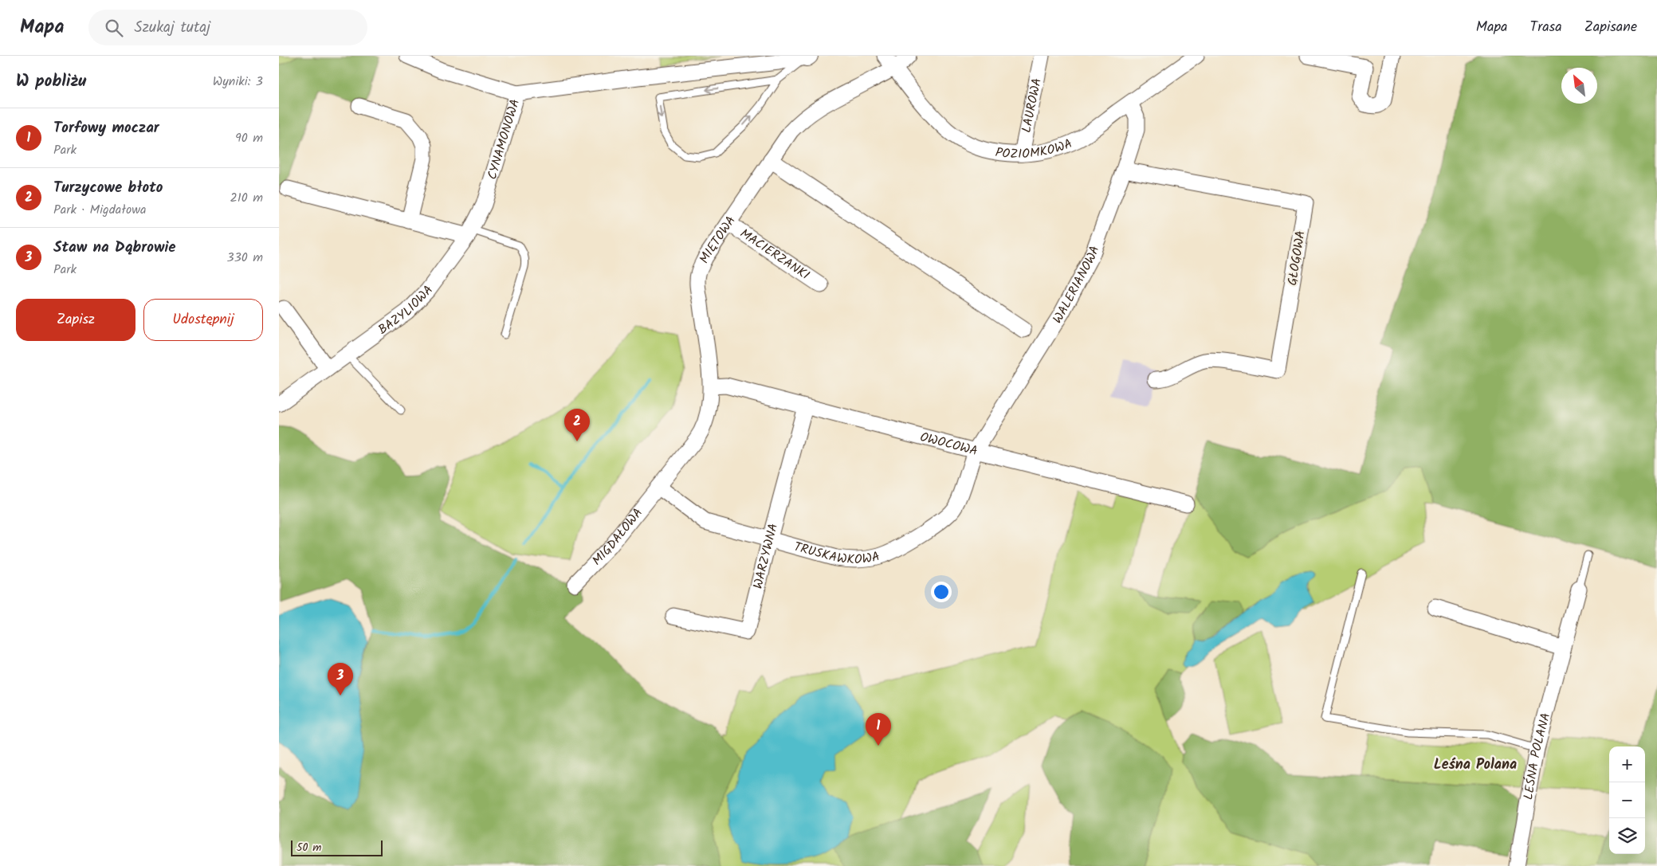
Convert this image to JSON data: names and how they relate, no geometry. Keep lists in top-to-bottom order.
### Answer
{
  "streets": {
    "street": [
      "LAUROWA",
      "CYNAMONOWA",
      "POZIOMKOWA",
      "MIĘTOWA",
      "MACIERZANKI",
      "GŁOGOWA",
      "WALERIANOWA",
      "BAZYLIOWA",
      "OWOCOWA",
      "MIGDAŁOWA",
      "TRUSKAWKOWA",
      "WARZYWNA",
      "LEŚNA POLANA"
    ]
  },
  "crossings": [
    ["LAUROWA", "POZIOMKOWA"],
    ["CYNAMONOWA", "BAZYLIOWA"],
    ["POZIOMKOWA", "MIĘTOWA"],
    ["POZIOMKOWA", "WALERIANOWA"],
    ["MIĘTOWA", "MACIERZANKI"],
    ["MIĘTOWA", "OWOCOWA"],
    ["MIĘTOWA", "MIGDAŁOWA"],
    ["MIĘTOWA", "TRUSKAWKOWA"],
    ["GŁOGOWA", "WALERIANOWA"],
    ["WALERIANOWA", "OWOCOWA"],
    ["WALERIANOWA", "TRUSKAWKOWA"],
    ["OWOCOWA", "TRUSKAWKOWA"],
    ["OWOCOWA", "WARZYWNA"],
    ["MIGDAŁOWA", "TRUSKAWKOWA"],
    ["TRUSKAWKOWA", "WARZYWNA"]
  ],
  "districts": ["Leśna Polana"],
  "scale_bar": "50 m",
  "north": "top left",
  "page": {
    "header": "Mapa",
    "search": "Szukaj tutaj",
    "nav": ["Mapa", "Trasa", "Zapisane"],
    "heading": ["W pobliżu", "Wyniki: 3"],
    "list": [
      {
        "mark": "1",
        "name": "Torfowy moczar",
        "note": "Park",
        "value": "90 m"
      },
      {
        "mark": "2",
        "name": "Turzycowe błoto",
        "note": "Park · Migdałowa",
        "value": "210 m"
      },
      {
        "mark": "3",
        "name": "Staw na Dąbrowie",
        "note": "Park",
        "value": "330 m"
      }
    ],
    "buttons": ["Zapisz", "Udostępnij"],
    "pins": ["2", "3", "1"],
    "map_buttons": ["+", "−"],
    "scale": "50 m"
  }
}
